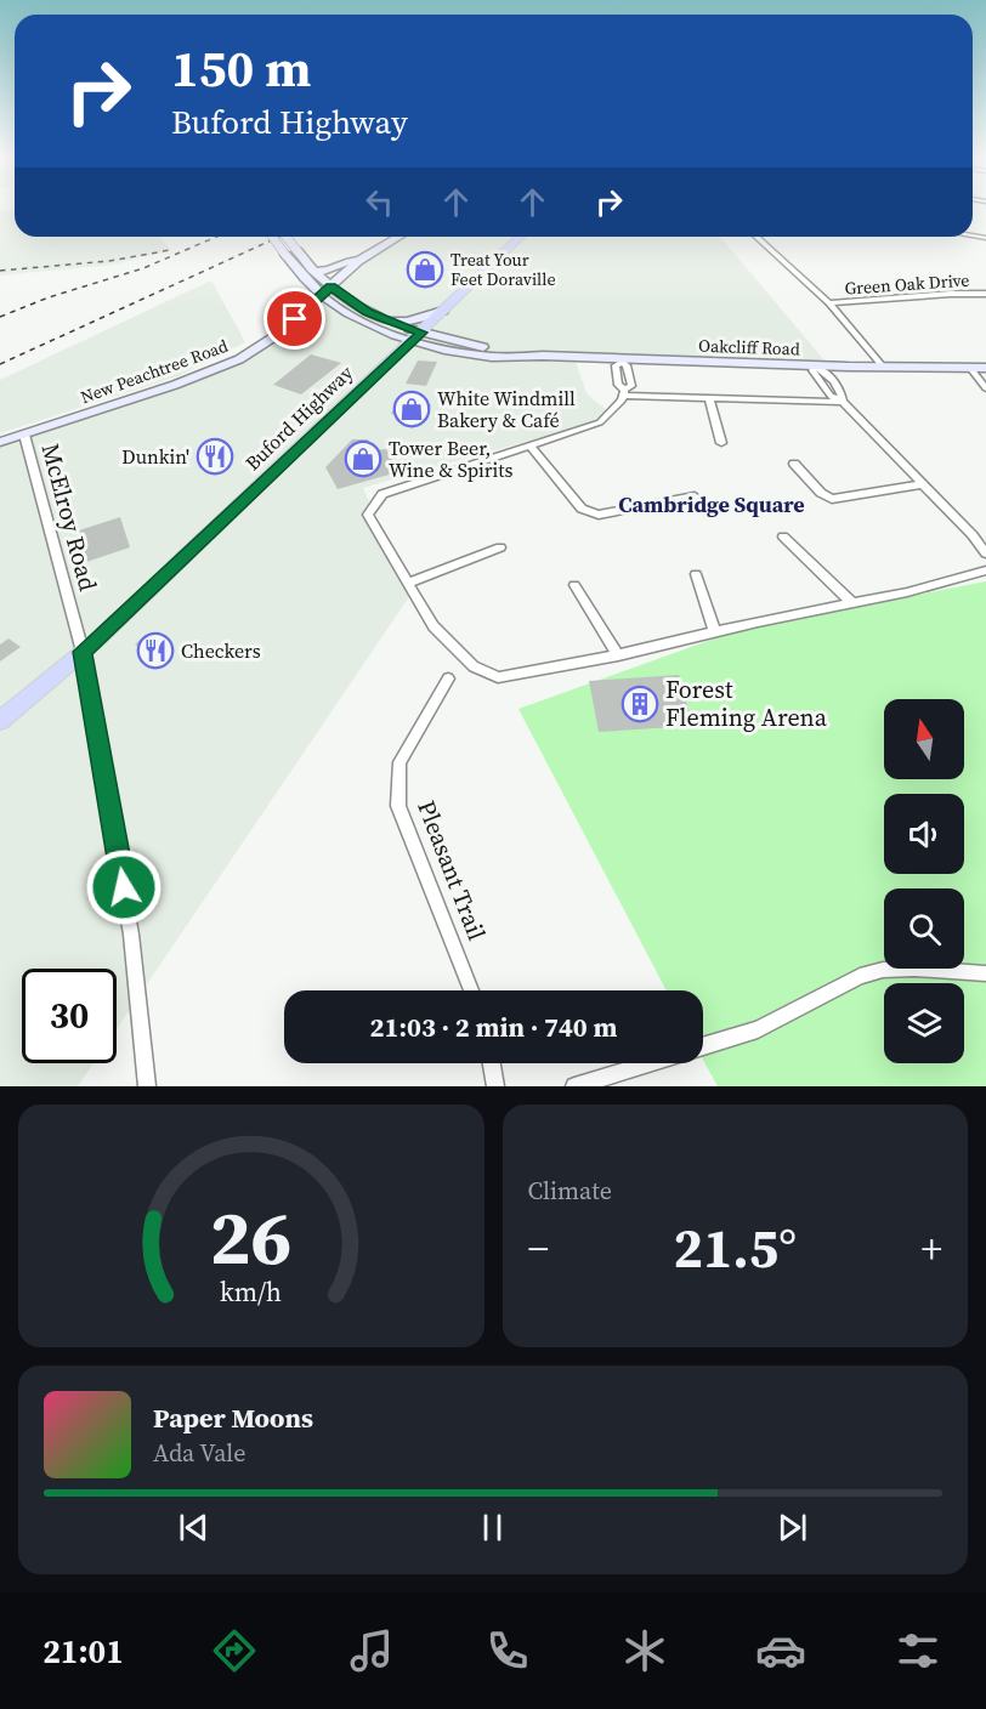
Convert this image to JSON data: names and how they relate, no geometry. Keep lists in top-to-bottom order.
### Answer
{
  "streets": {
    "main road": ["Oakcliff Road", "New Peachtree Road", "Buford Highway"],
    "street": ["Green Oak Drive", "McElroy Road", "Pleasant Trail"]
  },
  "crossings": [
    ["Oakcliff Road", "New Peachtree Road"],
    ["Oakcliff Road", "Buford Highway"],
    ["New Peachtree Road", "McElroy Road"],
    ["Buford Highway", "McElroy Road"]
  ],
  "districts": ["Cambridge Square"],
  "places": {
    "shop": ["Treat Your Feet Doraville", "White Windmill Bakery & Café", "Tower Beer, Wine & Spirits"],
    "restaurant": ["Dunkin'", "Checkers"],
    "building": ["Forest Fleming Arena"]
  },
  "north": "top",
  "page": {
    "turn": ["150 m", "Buford Highway"],
    "limit": "30",
    "trip": "21:03 · 2 min · 740 m",
    "tile": "Climate",
    "heat": ["−", "21.5°", "+"],
    "song": ["Paper Moons", "Ada Vale"],
    "tabs": "21:01",
    "gauge": ["26", "km/h"]
  }
}
